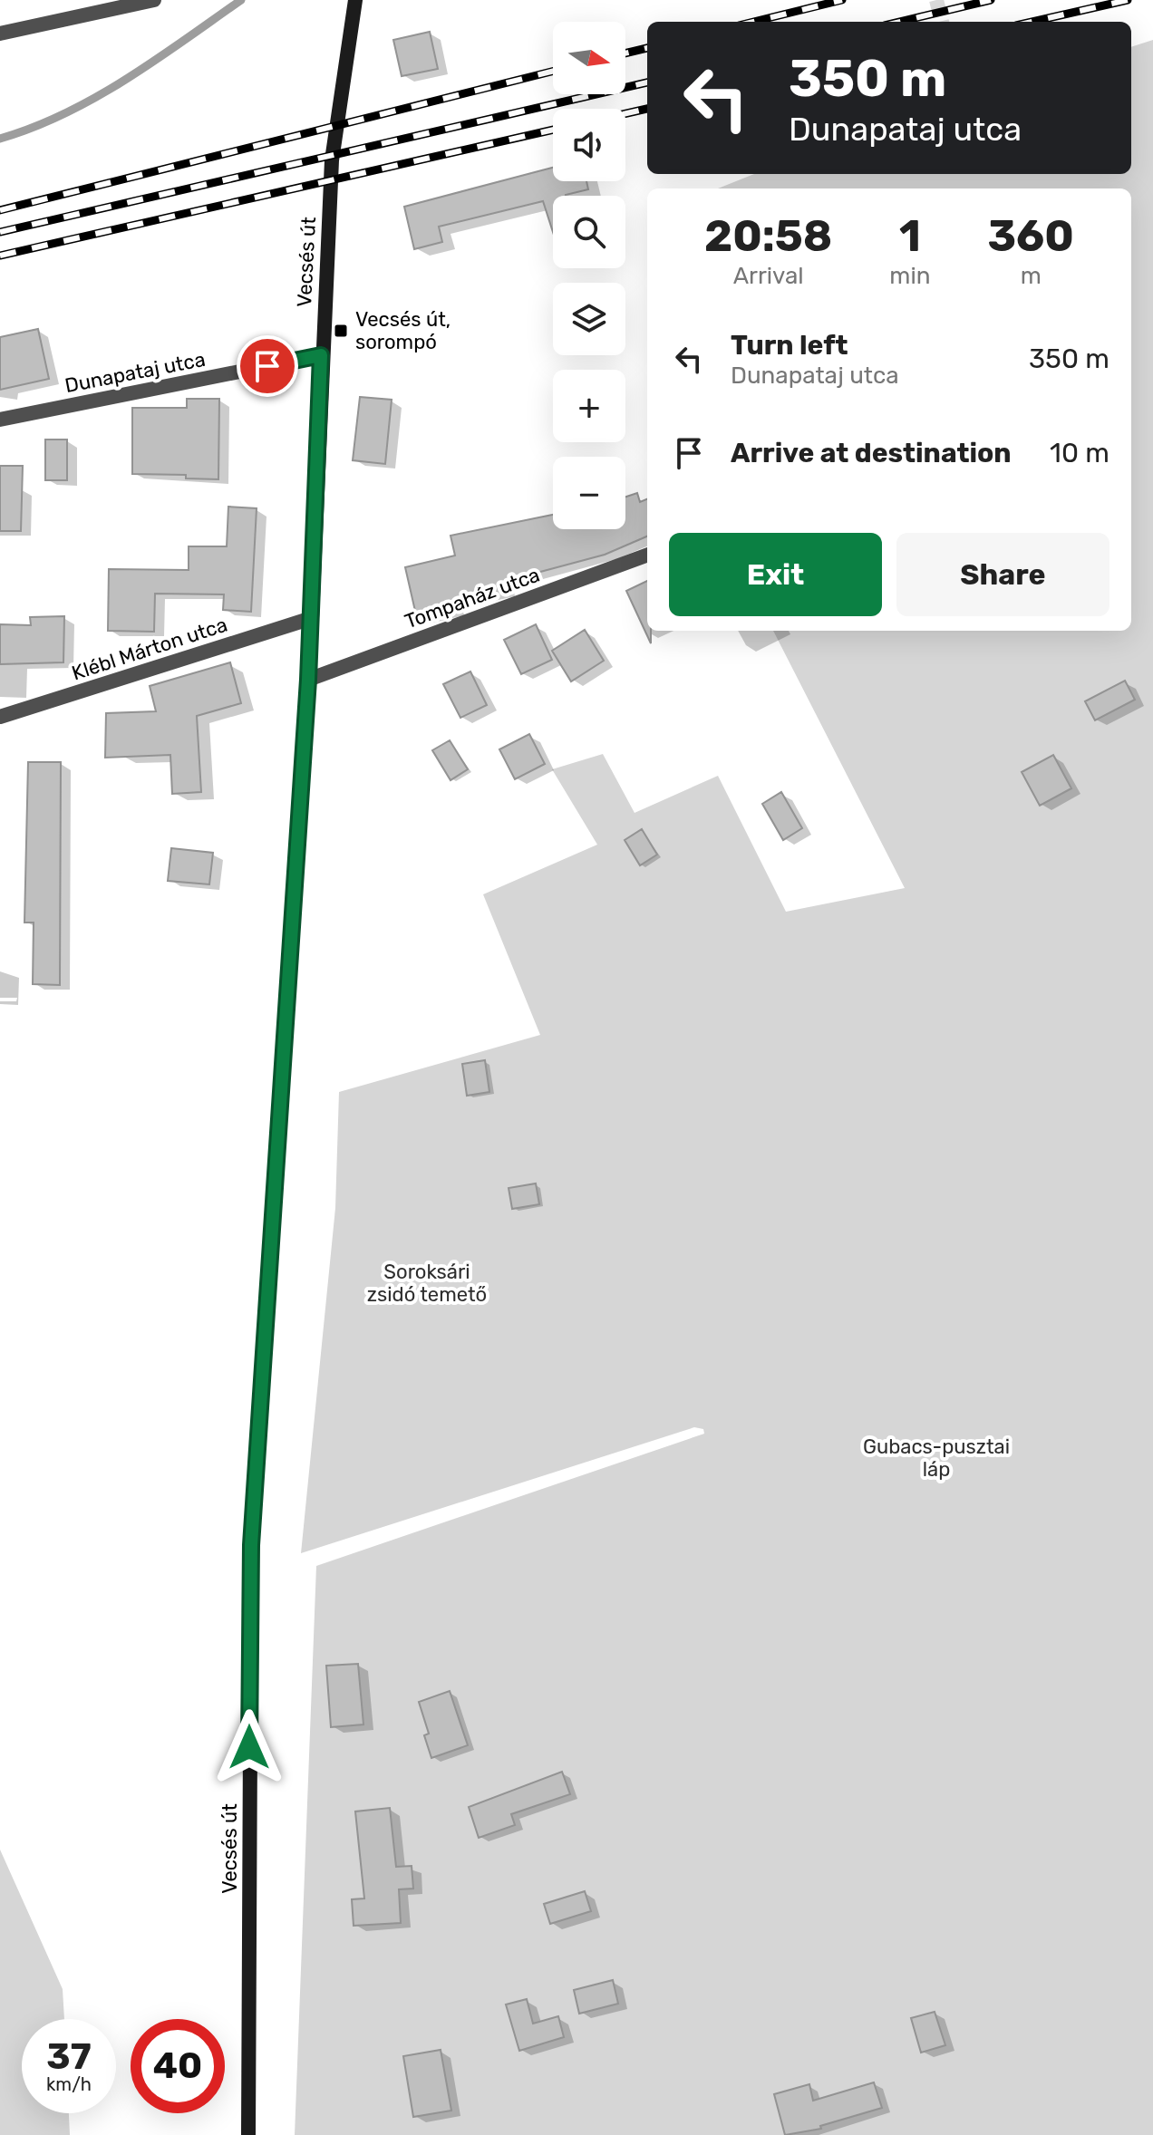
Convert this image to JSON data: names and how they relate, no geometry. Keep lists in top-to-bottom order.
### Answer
{
  "streets": {
    "street": [
      "Vecsés út",
      "Dunapataj utca",
      "Tompaház utca",
      "Klébl Márton utca"
    ]
  },
  "crossings": [
    ["Vecsés út", "Dunapataj utca"],
    ["Vecsés út", "Tompaház utca"],
    ["Vecsés út", "Klébl Márton utca"]
  ],
  "parks": ["Soroksári zsidó temető", "Gubacs-pusztai láp"],
  "places": {
    "transit": ["Vecsés út, sorompó"]
  },
  "north": "right",
  "page": {
    "map_buttons": ["+", "−"],
    "turn": ["350 m", "Dunapataj utca"],
    "eta": [
      "20:58",
      "Arrival",
      "1",
      "min",
      "360",
      "m"
    ],
    "list": [
      {
        "name": "Turn left",
        "note": "Dunapataj utca",
        "value": "350 m"
      },
      {
        "name": "Arrive at destination",
        "value": "10 m"
      }
    ],
    "buttons": ["Exit", "Share"],
    "speed": "37 km/h",
    "limit": "40"
  }
}
